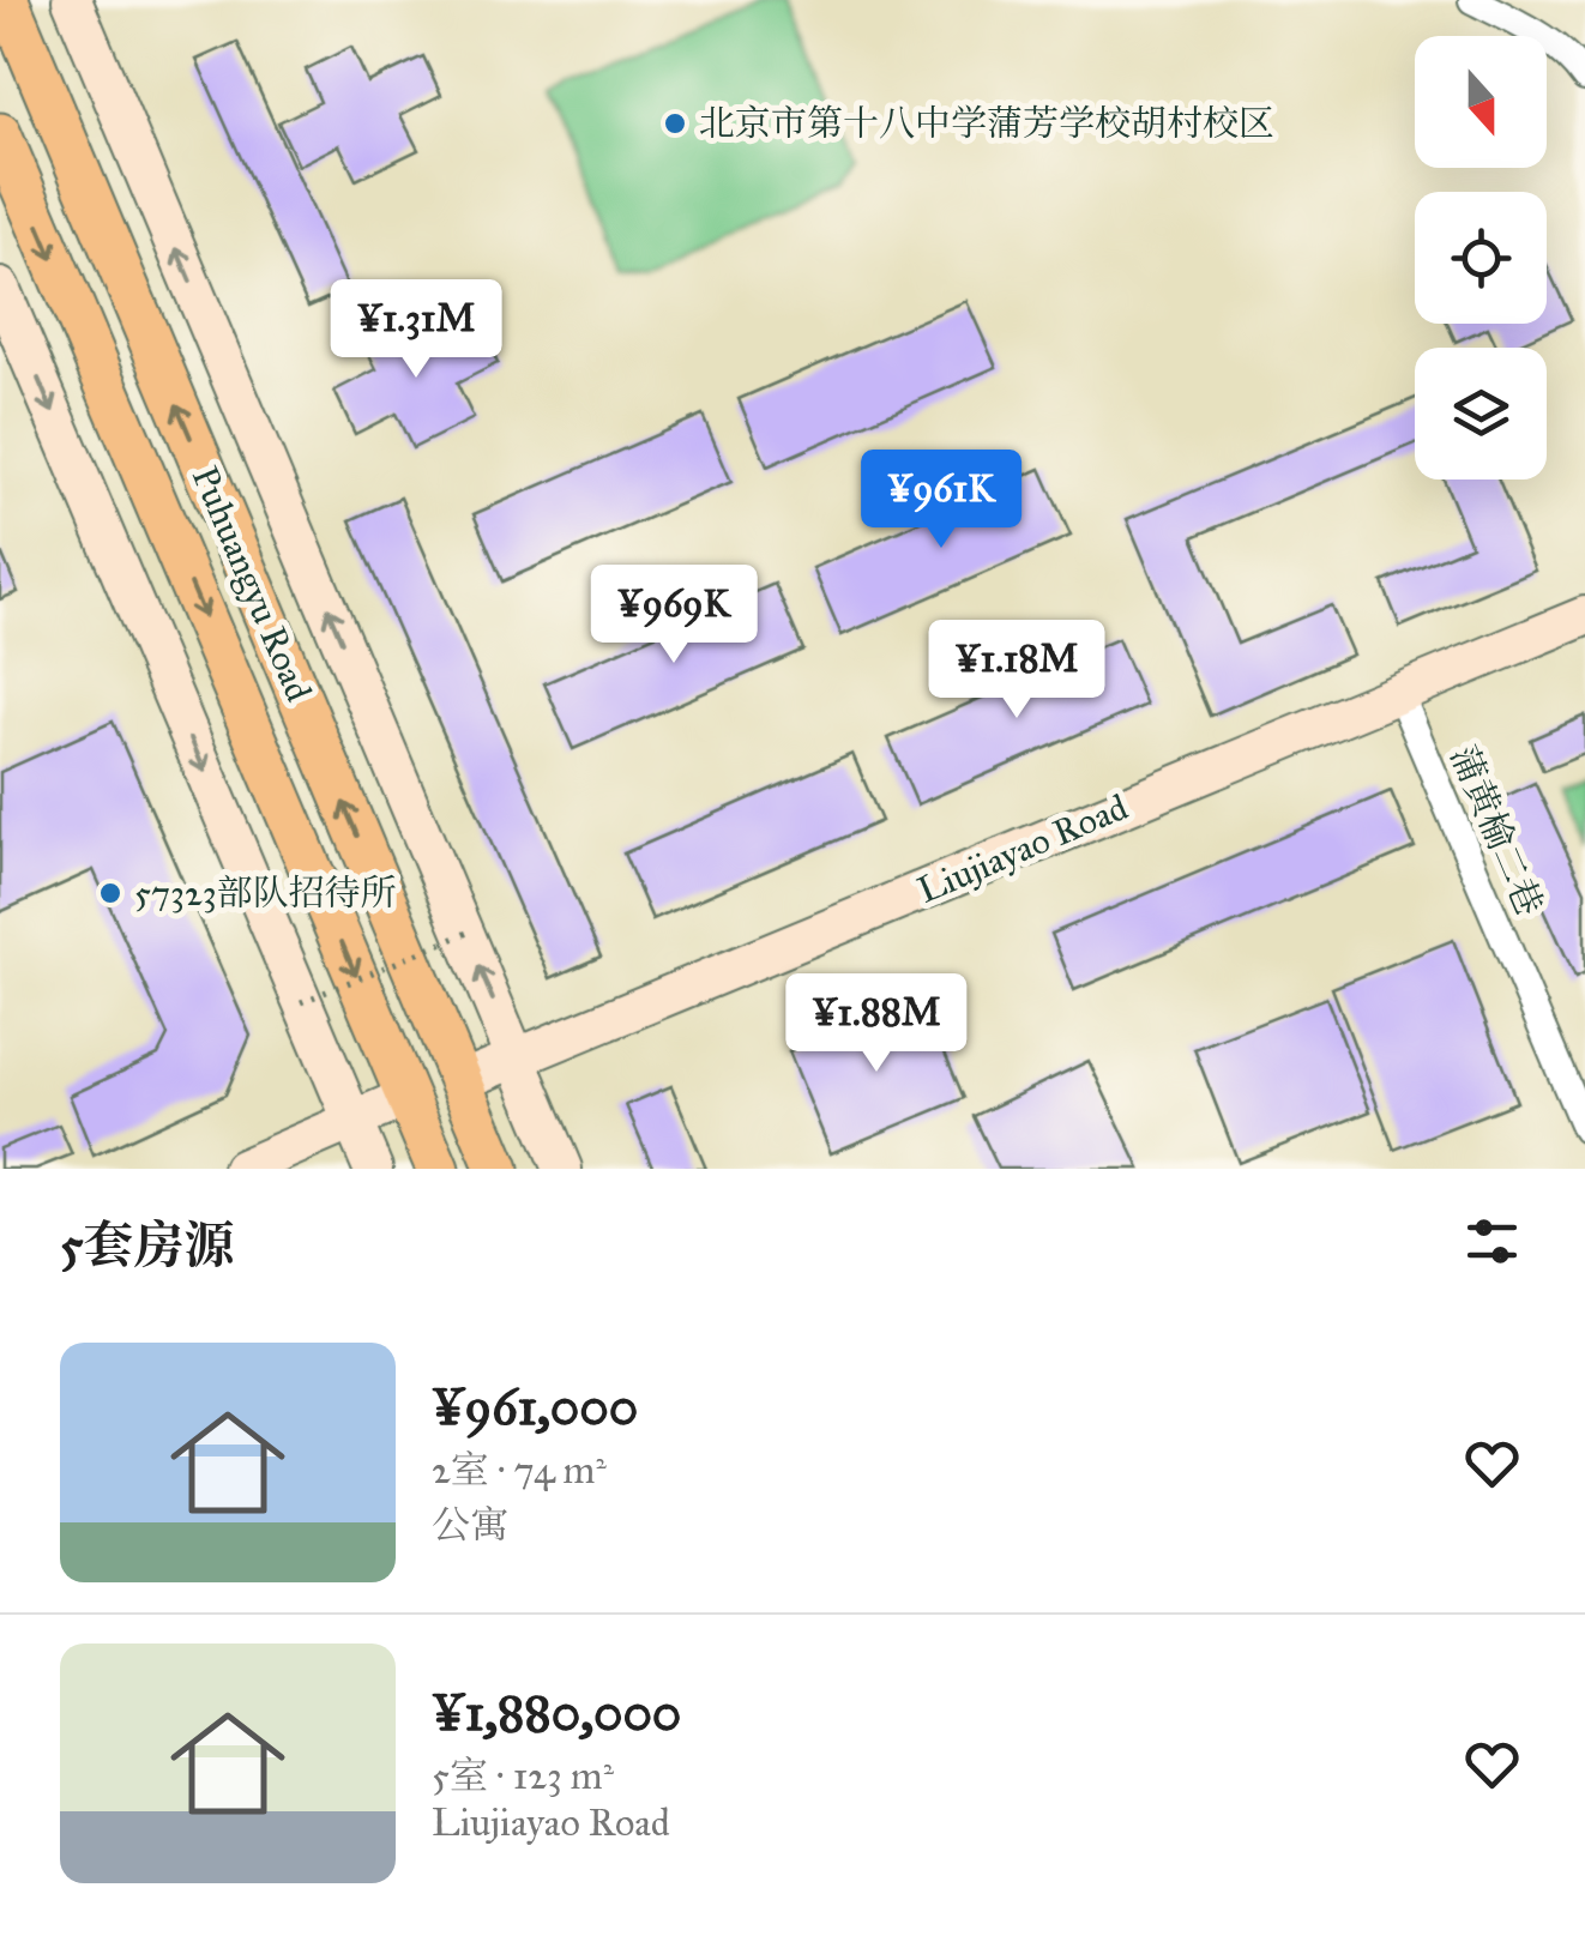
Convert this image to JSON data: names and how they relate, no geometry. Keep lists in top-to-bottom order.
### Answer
{
  "streets": {
    "main road": ["Puhuangyu Road"],
    "street": ["蒲黄榆二巷", "Liujiayao Road"]
  },
  "crossings": [
    ["Puhuangyu Road", "Liujiayao Road"],
    ["蒲黄榆二巷", "Liujiayao Road"]
  ],
  "places": ["北京市第十八中学蒲芳学校胡村校区", "57323部队招待所"],
  "north": "bottom",
  "page": {
    "price": [
      "¥1.31M",
      "¥961K",
      "¥969K",
      "¥1.18M",
      "¥1.88M"
    ],
    "heading": "5套房源",
    "list": [
      {
        "name": "¥961,000",
        "note": "2室 · 74 m² · 公寓"
      },
      {
        "name": "¥1,880,000",
        "note": "5室 · 123 m² · Liujiayao Road"
      }
    ]
  }
}
